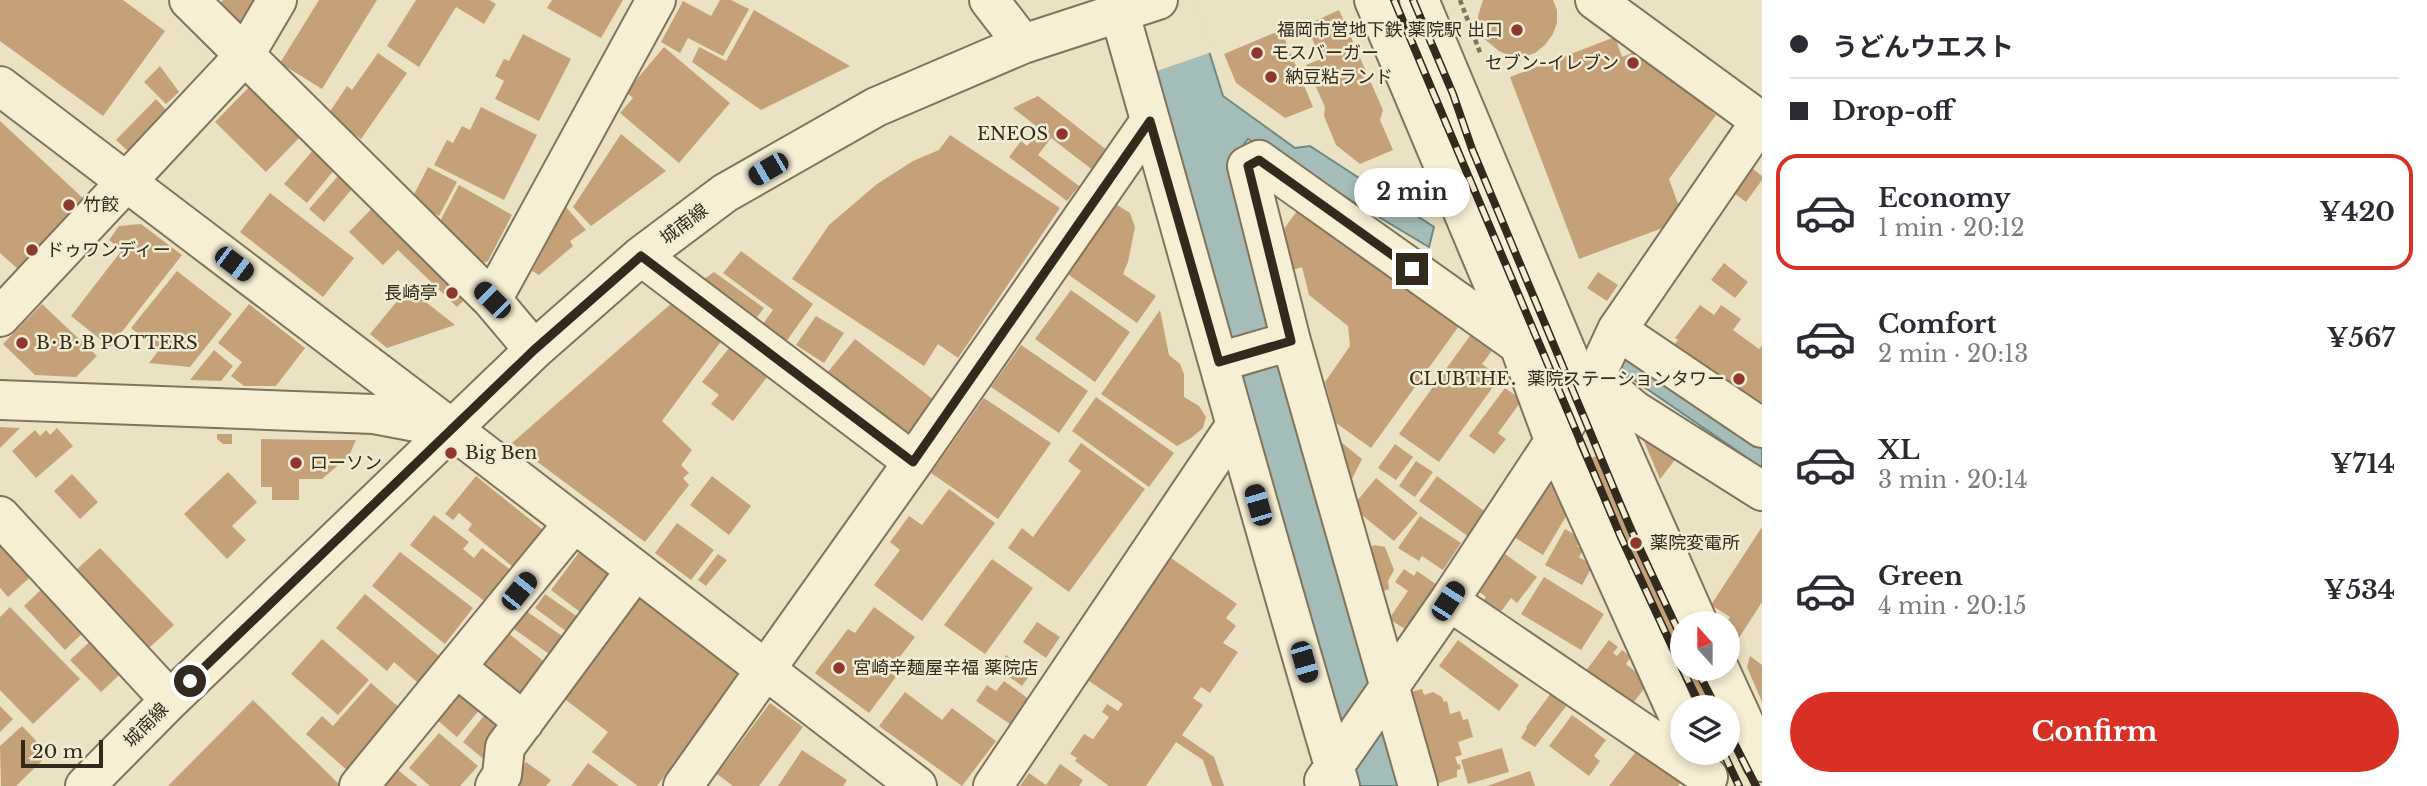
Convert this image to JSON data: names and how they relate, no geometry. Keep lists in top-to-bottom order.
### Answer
{
  "streets": {
    "street": ["城南線"]
  },
  "places": [
    "福岡市営地下鉄 薬院駅 出口",
    "モスバーガー",
    "セブン-イレブン",
    "納豆粘ランド",
    "ENEOS",
    "竹餃",
    "ドゥワンディー",
    "長崎亭",
    "B･B･B POTTERS",
    "CLUBTHE．薬院ステーションタワー",
    "Big Ben",
    "ローソン",
    "薬院変電所",
    "宮崎辛麺屋辛福 薬院店"
  ],
  "scale_bar": "20 m",
  "north": "top",
  "page": {
    "banner": ["うどんウエスト", "Drop-off"],
    "list": [
      {
        "name": "Economy",
        "note": "1 min · 20:12",
        "value": "¥420"
      },
      {
        "name": "Comfort",
        "note": "2 min · 20:13",
        "value": "¥567"
      },
      {
        "name": "XL",
        "note": "3 min · 20:14",
        "value": "¥714"
      },
      {
        "name": "Green",
        "note": "4 min · 20:15",
        "value": "¥534"
      }
    ],
    "bubble": "2 min",
    "buttons": "Confirm",
    "scale": "20 m"
  }
}
